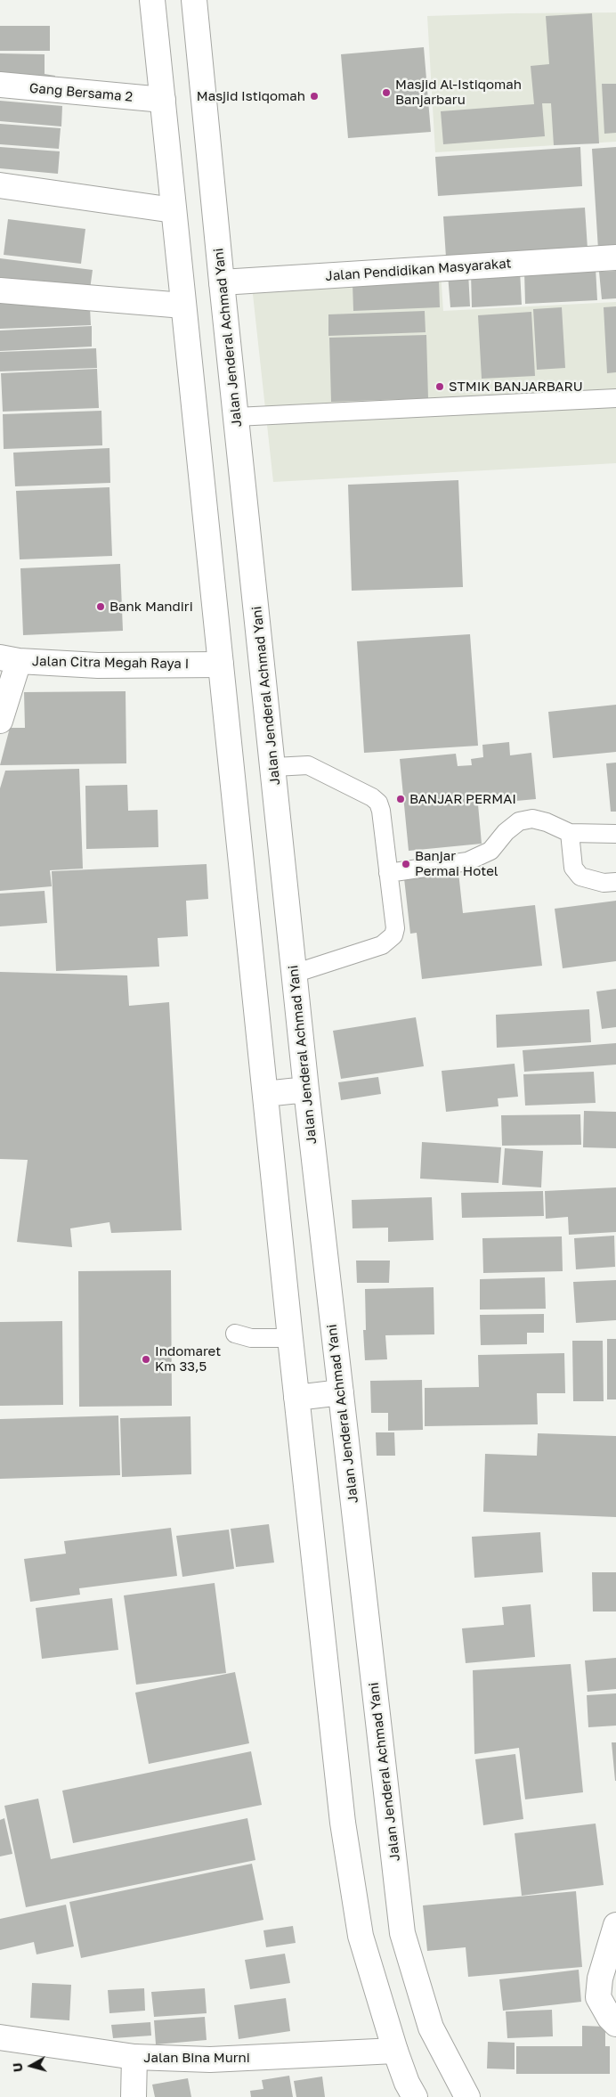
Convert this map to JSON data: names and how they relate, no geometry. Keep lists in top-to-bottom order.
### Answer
{
  "streets": {
    "main road": [
      "Gang Bersama 2",
      "Jalan Pendidikan Masyarakat",
      "Jalan Jenderal Achmad Yani",
      "Jalan Citra Megah Raya I",
      "Jalan Bina Murni"
    ]
  },
  "crossings": [
    ["Jalan Pendidikan Masyarakat", "Jalan Jenderal Achmad Yani"]
  ],
  "places": [
    "Masjid Al-Istiqomah Banjarbaru",
    "Masjid Istiqomah",
    "STMIK BANJARBARU",
    "Bank Mandiri",
    "BANJAR PERMAI",
    "Banjar Permai Hotel",
    "Indomaret Km 33,5"
  ],
  "north": "left"
}
